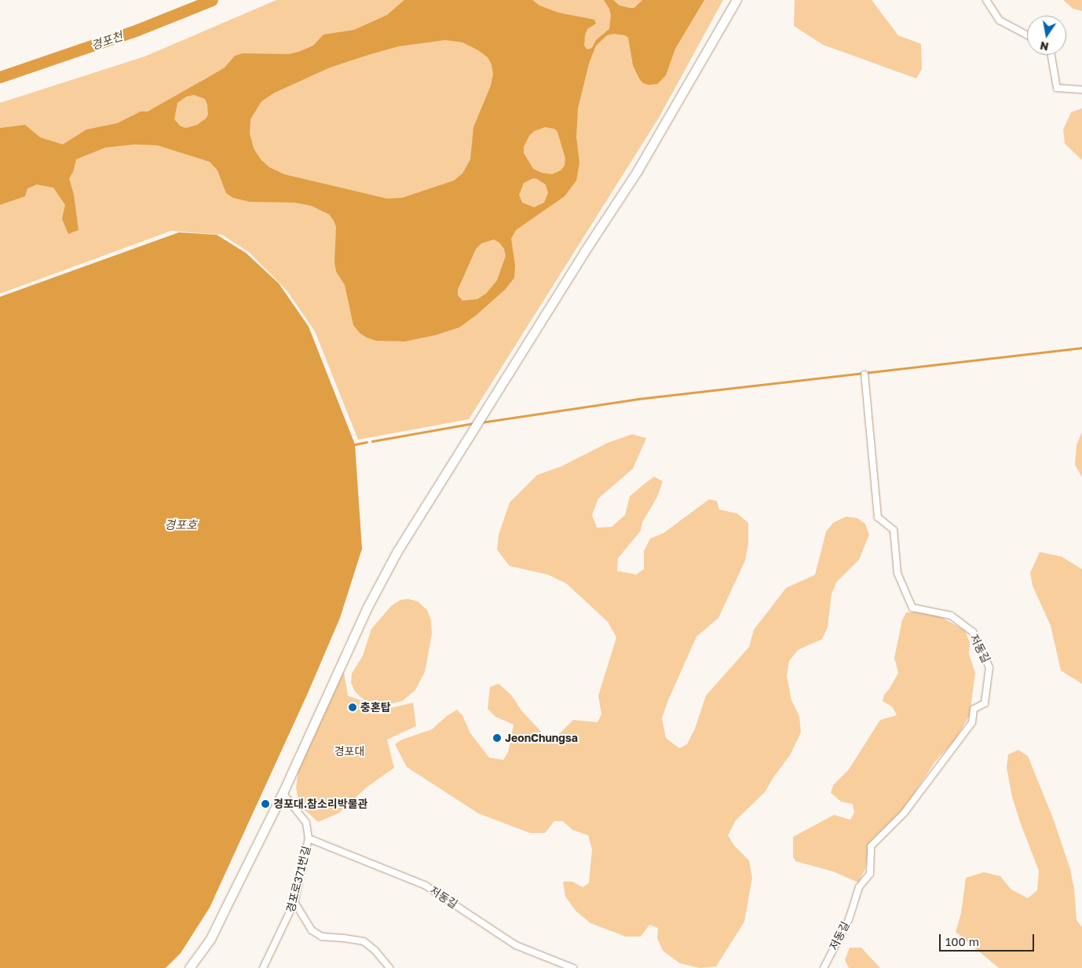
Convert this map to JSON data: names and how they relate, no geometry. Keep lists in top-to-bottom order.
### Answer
{
  "streets": {
    "street": ["저동길", "경포로371번길"]
  },
  "crossings": [
    ["저동길", "경포로371번길"]
  ],
  "water": ["경포천", "경포호"],
  "parks": ["경포대"],
  "places": ["충혼탑", "JeonChungsa", "경포대.참소리박물관"],
  "scale_bar": "100 m",
  "north": "bottom"
}
